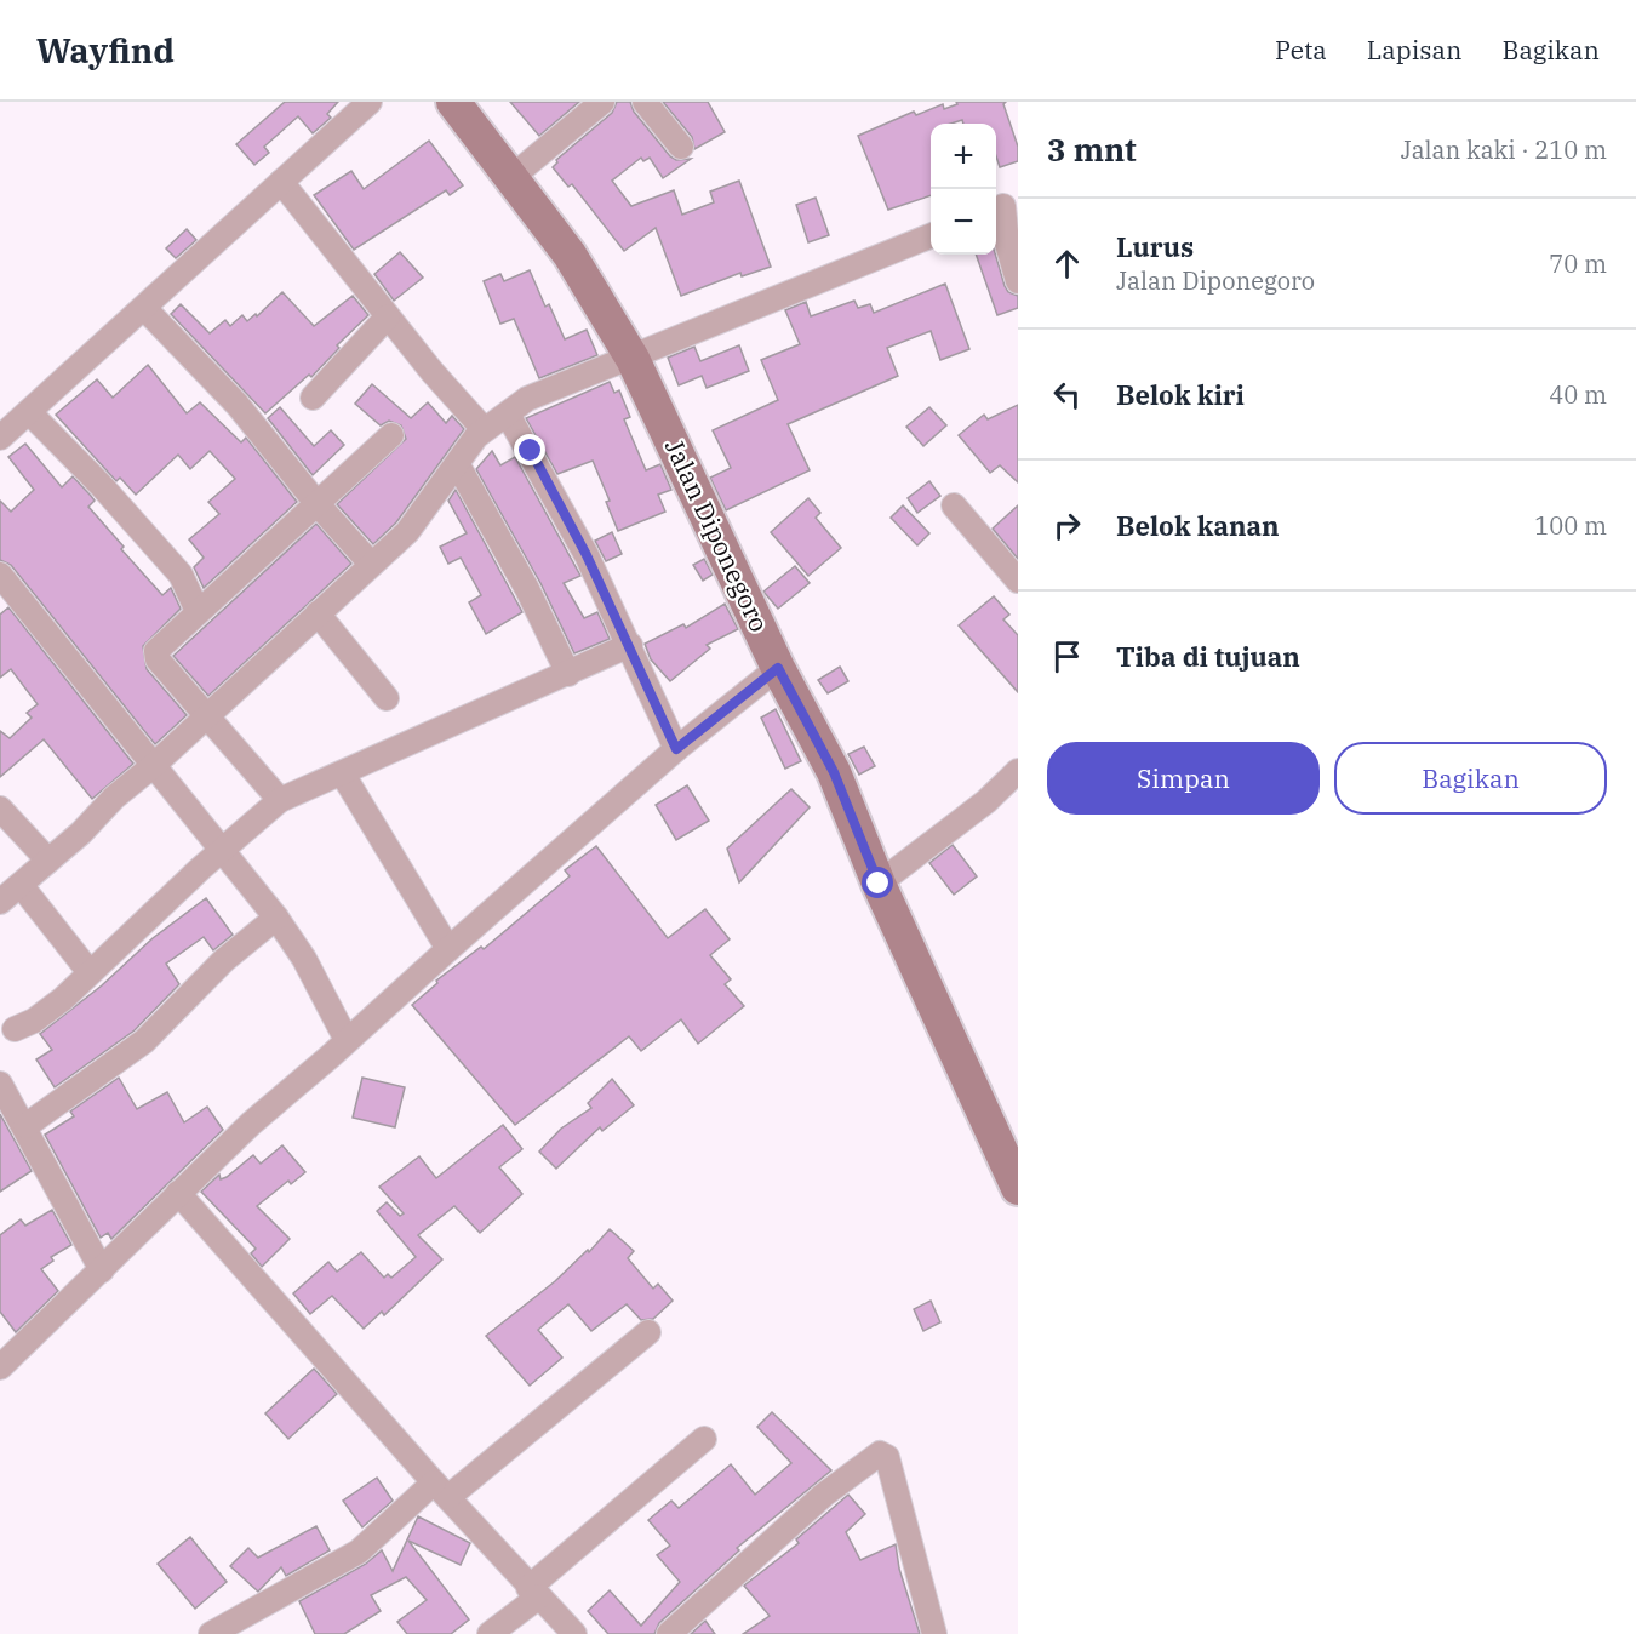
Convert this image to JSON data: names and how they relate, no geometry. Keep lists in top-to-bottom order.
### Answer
{
  "streets": {
    "street": ["Jalan Diponegoro"]
  },
  "page": {
    "header": "Wayfind",
    "nav": ["Peta", "Lapisan", "Bagikan"],
    "heading": ["3 mnt", "Jalan kaki · 210 m"],
    "map_buttons": ["+", "−"],
    "list": [
      ["Lurus", "Jalan Diponegoro", "70 m"],
      ["Belok kiri", "40 m"],
      ["Belok kanan", "100 m"],
      "Tiba di tujuan"
    ],
    "buttons": ["Simpan", "Bagikan"]
  }
}
